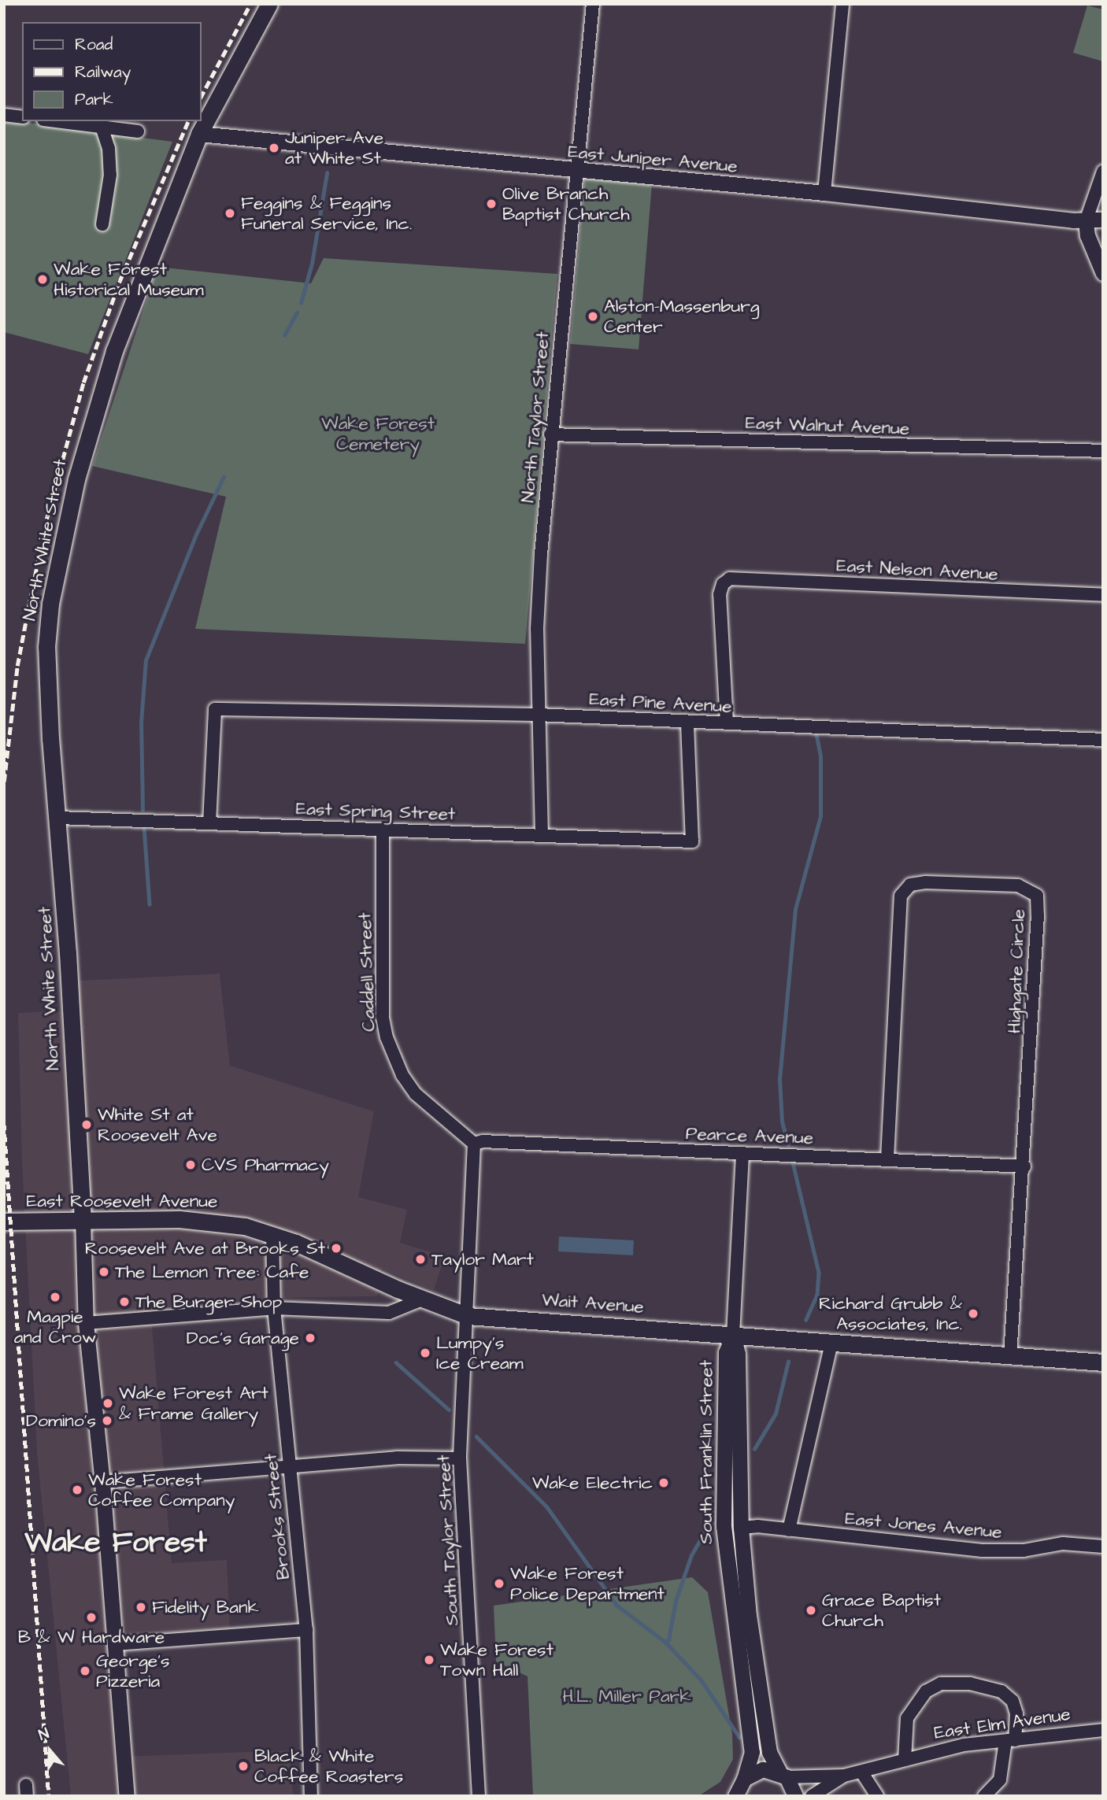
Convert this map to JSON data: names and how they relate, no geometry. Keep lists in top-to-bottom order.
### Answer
{
  "streets": {
    "main road": ["North White Street", "East Roosevelt Avenue", "Wait Avenue"],
    "street": [
      "East Juniper Avenue",
      "North Taylor Street",
      "East Walnut Avenue",
      "East Nelson Avenue",
      "East Pine Avenue",
      "East Spring Street",
      "Highgate Circle",
      "Caddell Street",
      "Pearce Avenue",
      "South Franklin Street",
      "Brooks Street",
      "East Jones Avenue",
      "South Taylor Street",
      "East Elm Avenue"
    ]
  },
  "crossings": [
    ["East Juniper Avenue", "North Taylor Street"],
    ["East Juniper Avenue", "North White Street"],
    ["North Taylor Street", "East Walnut Avenue"],
    ["North Taylor Street", "East Pine Avenue"],
    ["North Taylor Street", "East Spring Street"],
    ["North White Street", "East Spring Street"],
    ["North White Street", "East Roosevelt Avenue"],
    ["East Nelson Avenue", "East Pine Avenue"],
    ["East Pine Avenue", "East Spring Street"],
    ["East Spring Street", "Caddell Street"],
    ["Highgate Circle", "Pearce Avenue"],
    ["Highgate Circle", "Wait Avenue"],
    ["Caddell Street", "Pearce Avenue"],
    ["East Roosevelt Avenue", "Wait Avenue"],
    ["East Roosevelt Avenue", "Brooks Street"],
    ["Wait Avenue", "South Franklin Street"],
    ["Wait Avenue", "South Taylor Street"],
    ["South Franklin Street", "East Jones Avenue"],
    ["South Franklin Street", "East Elm Avenue"]
  ],
  "districts": ["Wake Forest"],
  "parks": ["Wake Forest Cemetery", "H.L. Miller Park"],
  "places": [
    "Juniper Ave at White St",
    "Olive Branch Baptist Church",
    "Feggins & Feggins Funeral Service, Inc.",
    "Wake Forest Historical Museum",
    "Alston-Massenburg Center",
    "White St at Roosevelt Ave",
    "CVS Pharmacy",
    "Roosevelt Ave at Brooks St",
    "Taylor Mart",
    "The Lemon Tree: Cafe",
    "Magpie and Crow",
    "The Burger Shop",
    "Richard Grubb & Associates, Inc.",
    "Doc's Garage",
    "Lumpy's Ice Cream",
    "Wake Forest Art & Frame Gallery",
    "Domino's",
    "Wake Electric",
    "Wake Forest Coffee Company",
    "Wake Forest Police Department",
    "Fidelity Bank",
    "Grace Baptist Church",
    "B & W Hardware",
    "Wake Forest Town Hall",
    "George's Pizzeria",
    "Black & White Coffee Roasters"
  ],
  "legend": ["Road", "Railway", "Park"],
  "north": "top"
}
